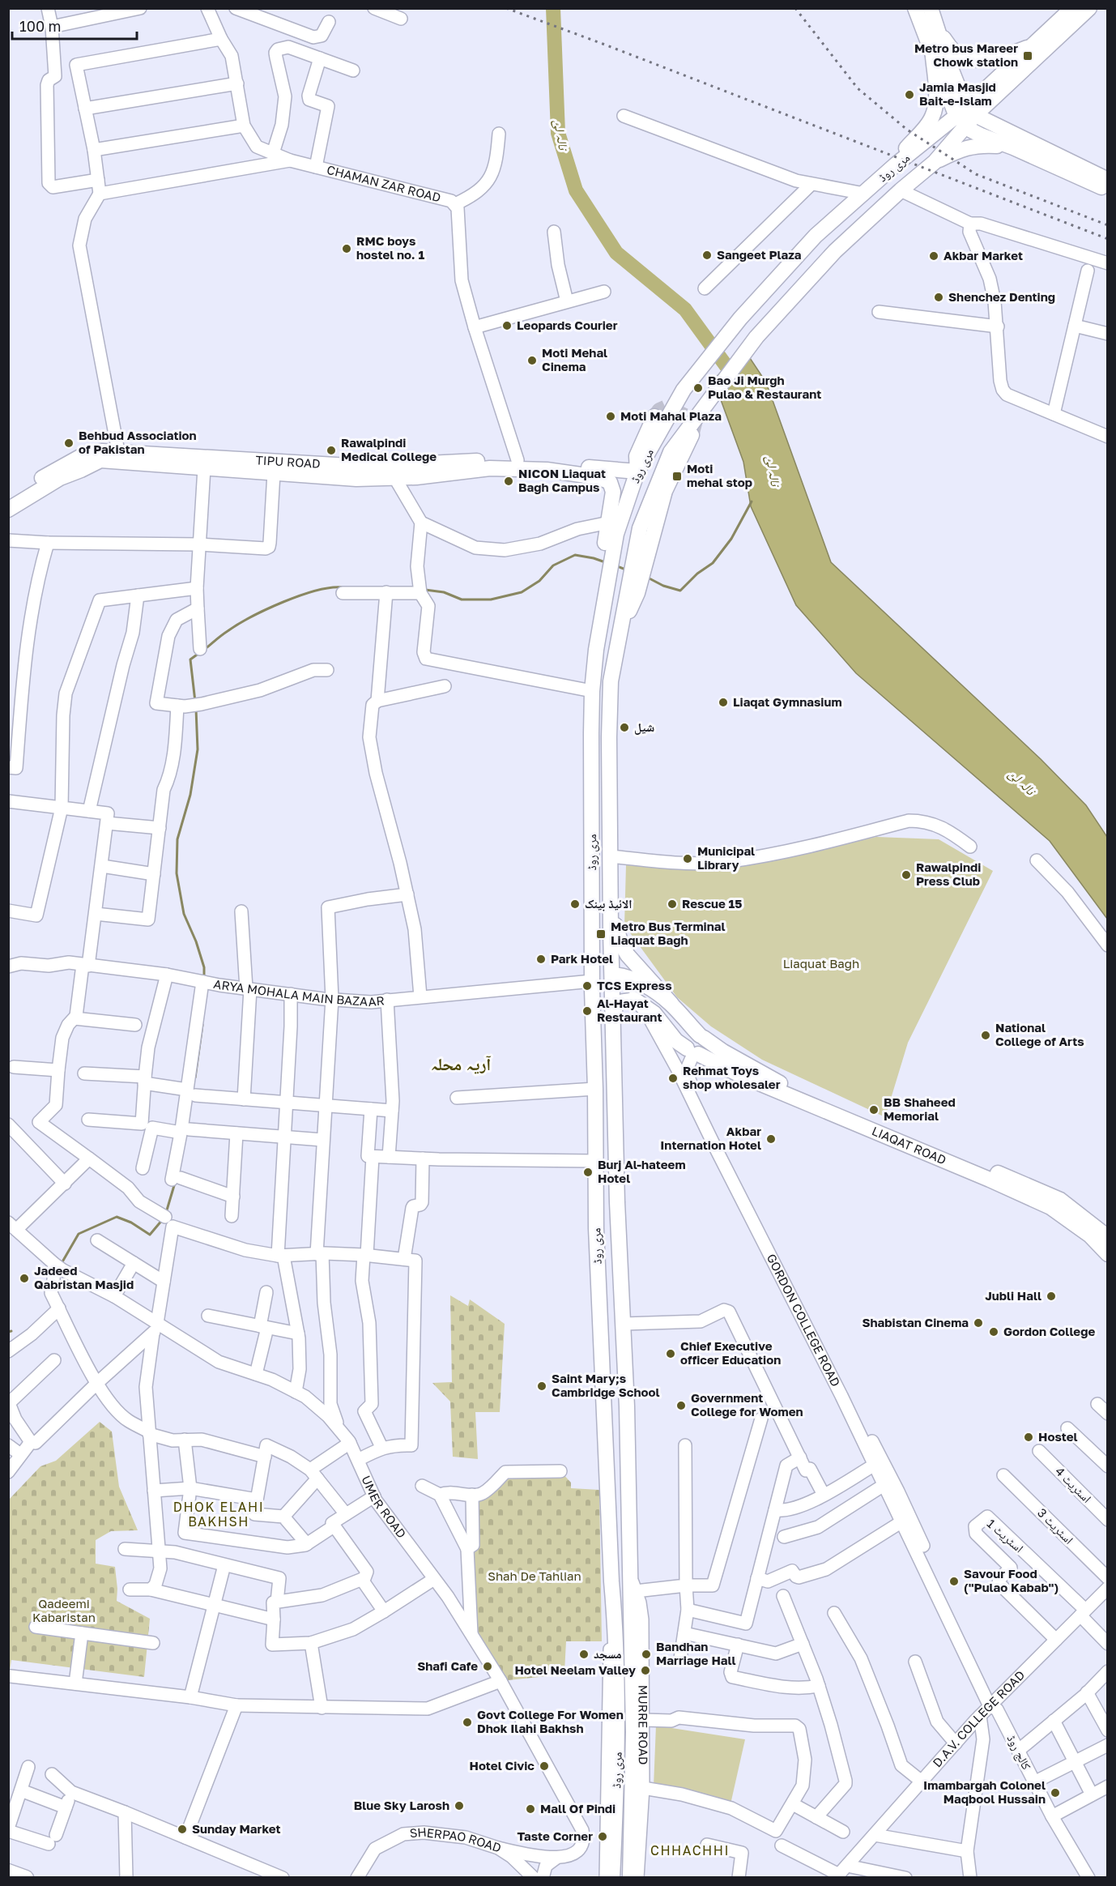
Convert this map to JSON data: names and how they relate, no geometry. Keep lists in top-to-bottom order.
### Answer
{
  "streets": {
    "main road": ["مری روڈ", "TIPU ROAD", "LIAQAT ROAD"],
    "street": [
      "CHAMAN ZAR ROAD",
      "ARYA MOHALA MAIN BAZAAR",
      "GORDON COLLEGE ROAD",
      "اسٹریٹ 4",
      "UMER ROAD",
      "اسٹریٹ 3",
      "اسٹریٹ 1",
      "D.A.V. COLLEGE ROAD",
      "MURRE ROAD",
      "کالج روڈ",
      "SHERPAO ROAD"
    ]
  },
  "crossings": [
    ["مری روڈ", "TIPU ROAD"],
    ["مری روڈ", "ARYA MOHALA MAIN BAZAAR"],
    ["مری روڈ", "LIAQAT ROAD"],
    ["مری روڈ", "MURRE ROAD"],
    ["CHAMAN ZAR ROAD", "TIPU ROAD"],
    ["LIAQAT ROAD", "GORDON COLLEGE ROAD"],
    ["GORDON COLLEGE ROAD", "D.A.V. COLLEGE ROAD"],
    ["GORDON COLLEGE ROAD", "کالج روڈ"],
    ["اسٹریٹ 1", "D.A.V. COLLEGE ROAD"],
    ["D.A.V. COLLEGE ROAD", "کالج روڈ"]
  ],
  "districts": ["آریہ محلہ", "DHOK ELAHI BAKHSH", "CHHACHHI"],
  "water": ["نالہ لئ"],
  "parks": ["Liaquat Bagh", "Shah De Tahlian", "Qadeemi Kabaristan"],
  "places": {
    "transit": ["Metro bus Mareer Chowk station", "Moti mehal stop", "Metro Bus Terminal Liaquat Bagh"],
    "other": [
      "Jamia Masjid Bait-e-Islam",
      "RMC boys hostel no. 1",
      "Sangeet Plaza",
      "Akbar Market",
      "Shenchez Denting",
      "Leopards Courier",
      "Moti Mehal Cinema",
      "Bao Ji Murgh Pulao & Restaurant",
      "Moti Mahal Plaza",
      "Behbud Association of Pakistan",
      "Rawalpindi Medical College",
      "NICON Liaquat Bagh Campus",
      "Liaqat Gymnasium",
      "شیل",
      "Municipal Library",
      "Rawalpindi Press Club",
      "الائیڈ بینک",
      "Rescue 15",
      "Park Hotel",
      "TCS Express",
      "Al-Hayat Restaurant",
      "National College of Arts",
      "Rehmat Toys shop wholesaler",
      "BB Shaheed Memorial",
      "Akbar Internation Hotel",
      "Burj Al-hateem Hotel",
      "Jadeed Qabristan Masjid",
      "Jubli Hall",
      "Shabistan Cinema",
      "Gordon College",
      "Chief Executive officer Education",
      "Saint Mary;s Cambridge School",
      "Government College for Women",
      "Hostel",
      "Savour Food (\"Pulao Kabab\")",
      "مسجد",
      "Bandhan Marriage Hall",
      "Shafi Cafe",
      "Hotel Neelam Valley",
      "Govt College For Women Dhok Ilahi Bakhsh",
      "Hotel Civic",
      "Imambargah Colonel Maqbool Hussain",
      "Blue Sky Larosh",
      "Mall Of Pindi",
      "Sunday Market",
      "Taste Corner"
    ]
  },
  "scale_bar": "100 m"
}
